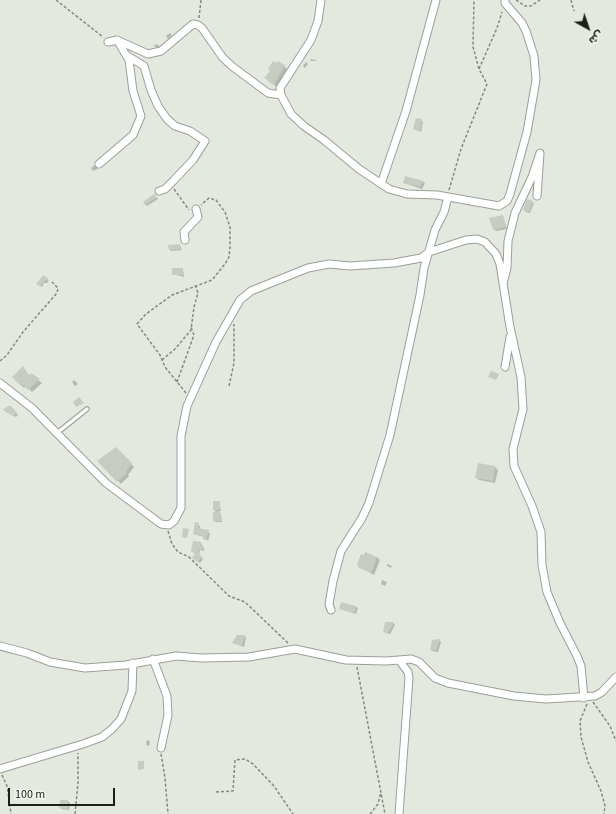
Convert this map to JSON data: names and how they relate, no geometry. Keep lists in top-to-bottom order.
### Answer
{
  "scale_bar": "100 m",
  "north": "bottom right"
}
